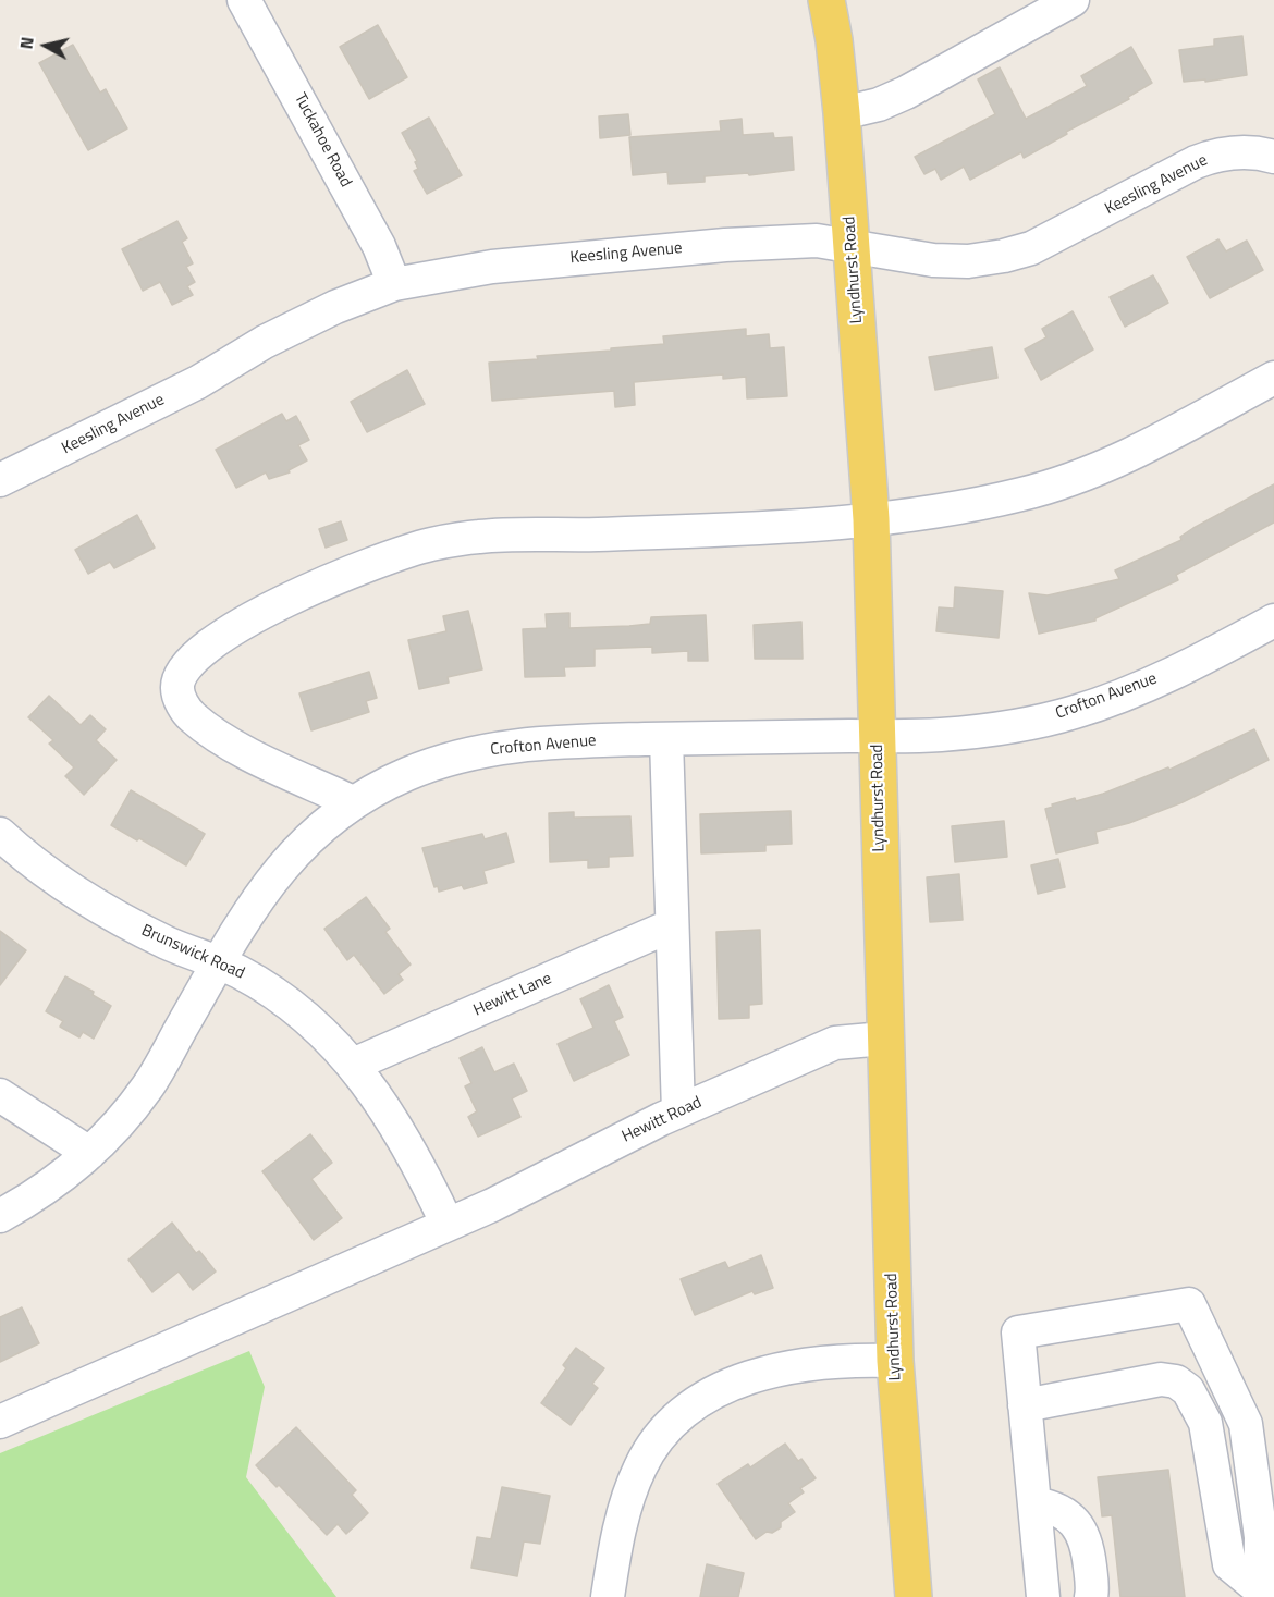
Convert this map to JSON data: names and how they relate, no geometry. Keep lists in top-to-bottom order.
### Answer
{
  "streets": {
    "main road": ["Lyndhurst Road"],
    "street": [
      "Tuckahoe Road",
      "Keesling Avenue",
      "Crofton Avenue",
      "Brunswick Road",
      "Hewitt Lane",
      "Hewitt Road"
    ]
  },
  "crossings": [
    ["Tuckahoe Road", "Keesling Avenue"],
    ["Keesling Avenue", "Lyndhurst Road"],
    ["Lyndhurst Road", "Crofton Avenue"],
    ["Lyndhurst Road", "Hewitt Road"],
    ["Crofton Avenue", "Brunswick Road"],
    ["Brunswick Road", "Hewitt Lane"],
    ["Brunswick Road", "Hewitt Road"]
  ],
  "north": "left"
}
